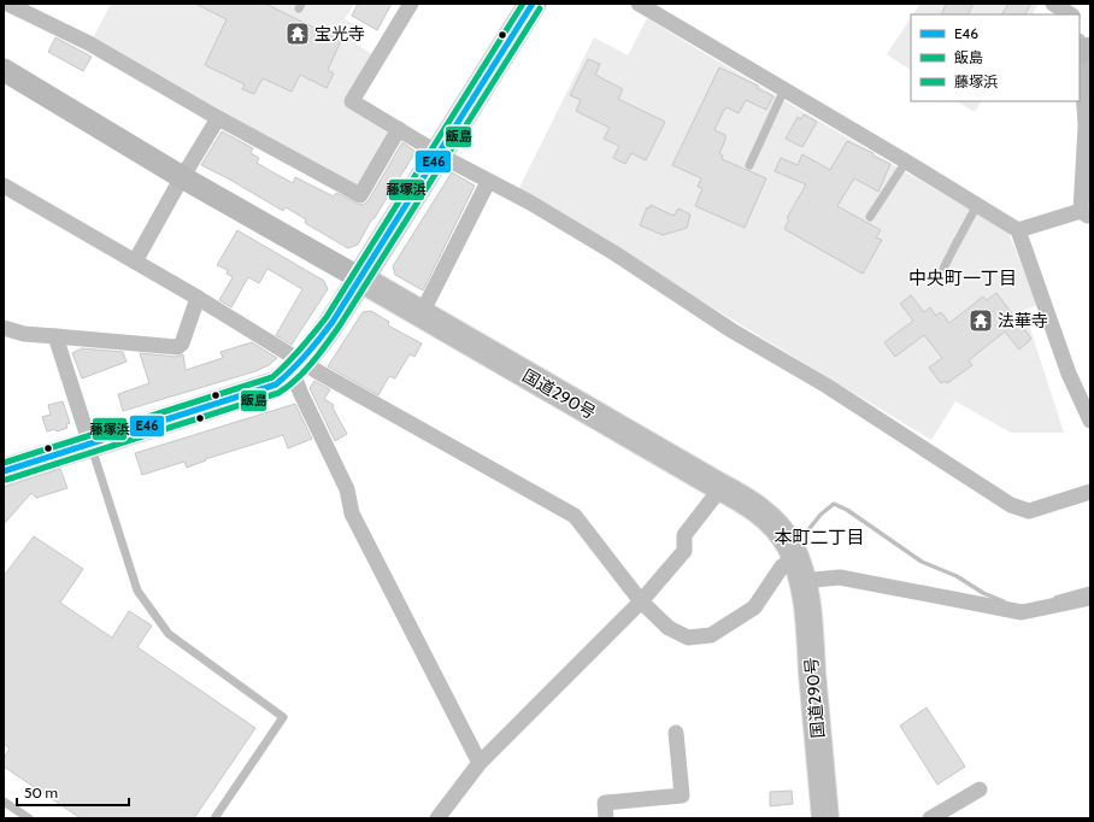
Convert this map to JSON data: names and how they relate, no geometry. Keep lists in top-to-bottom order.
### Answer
{
  "streets": {
    "highway": ["国道290号"]
  },
  "districts": ["中央町一丁目", "本町二丁目"],
  "places": {
    "temple": ["宝光寺", "法華寺"]
  },
  "lines": ["transit line E46", "transit line 藤塚浜", "transit line 飯島"],
  "legend": ["E46", "飯島", "藤塚浜"],
  "scale_bar": "50 m"
}
